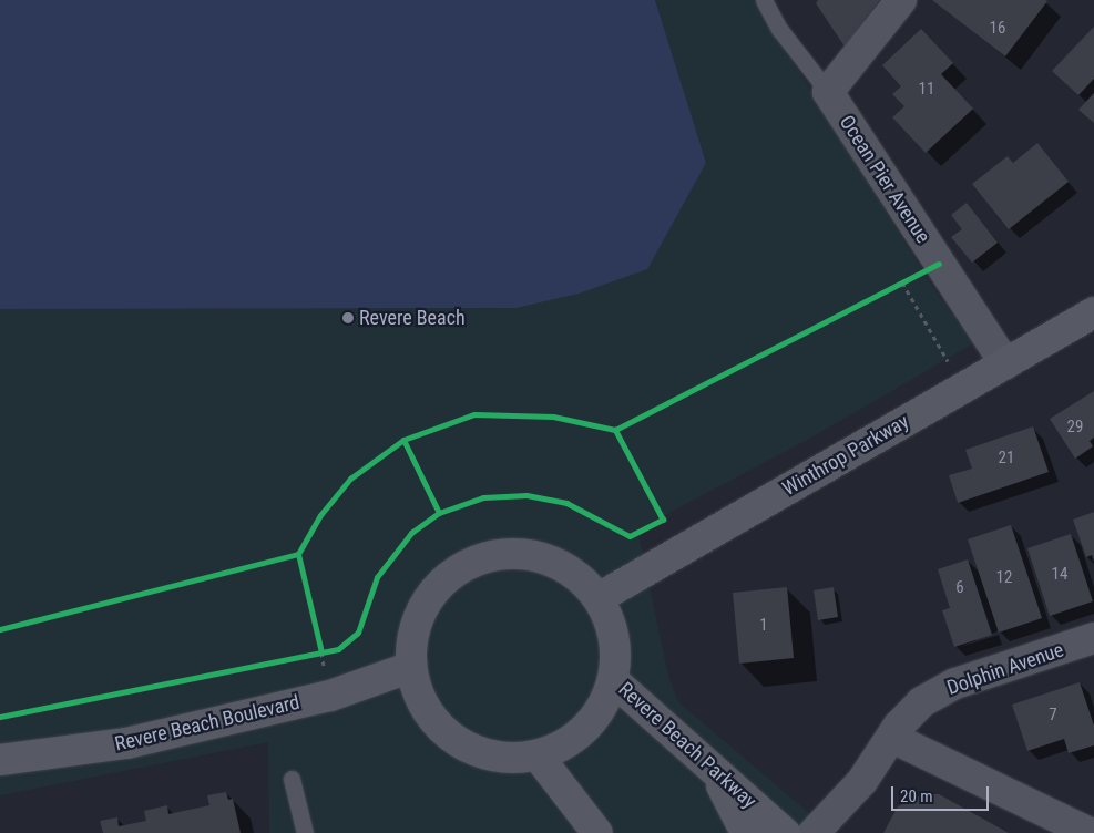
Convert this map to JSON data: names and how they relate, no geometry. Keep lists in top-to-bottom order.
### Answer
{
  "streets": {
    "main road": ["Winthrop Parkway", "Revere Beach Boulevard", "Revere Beach Parkway"],
    "street": ["Ocean Pier Avenue", "Dolphin Avenue"]
  },
  "crossings": [
    ["Ocean Pier Avenue", "Winthrop Parkway"]
  ],
  "places": ["Revere Beach"],
  "house_numbers": [
    "16",
    "11",
    "29",
    "21",
    "14",
    "12",
    "6",
    "1",
    "7"
  ],
  "scale_bar": "20 m"
}
